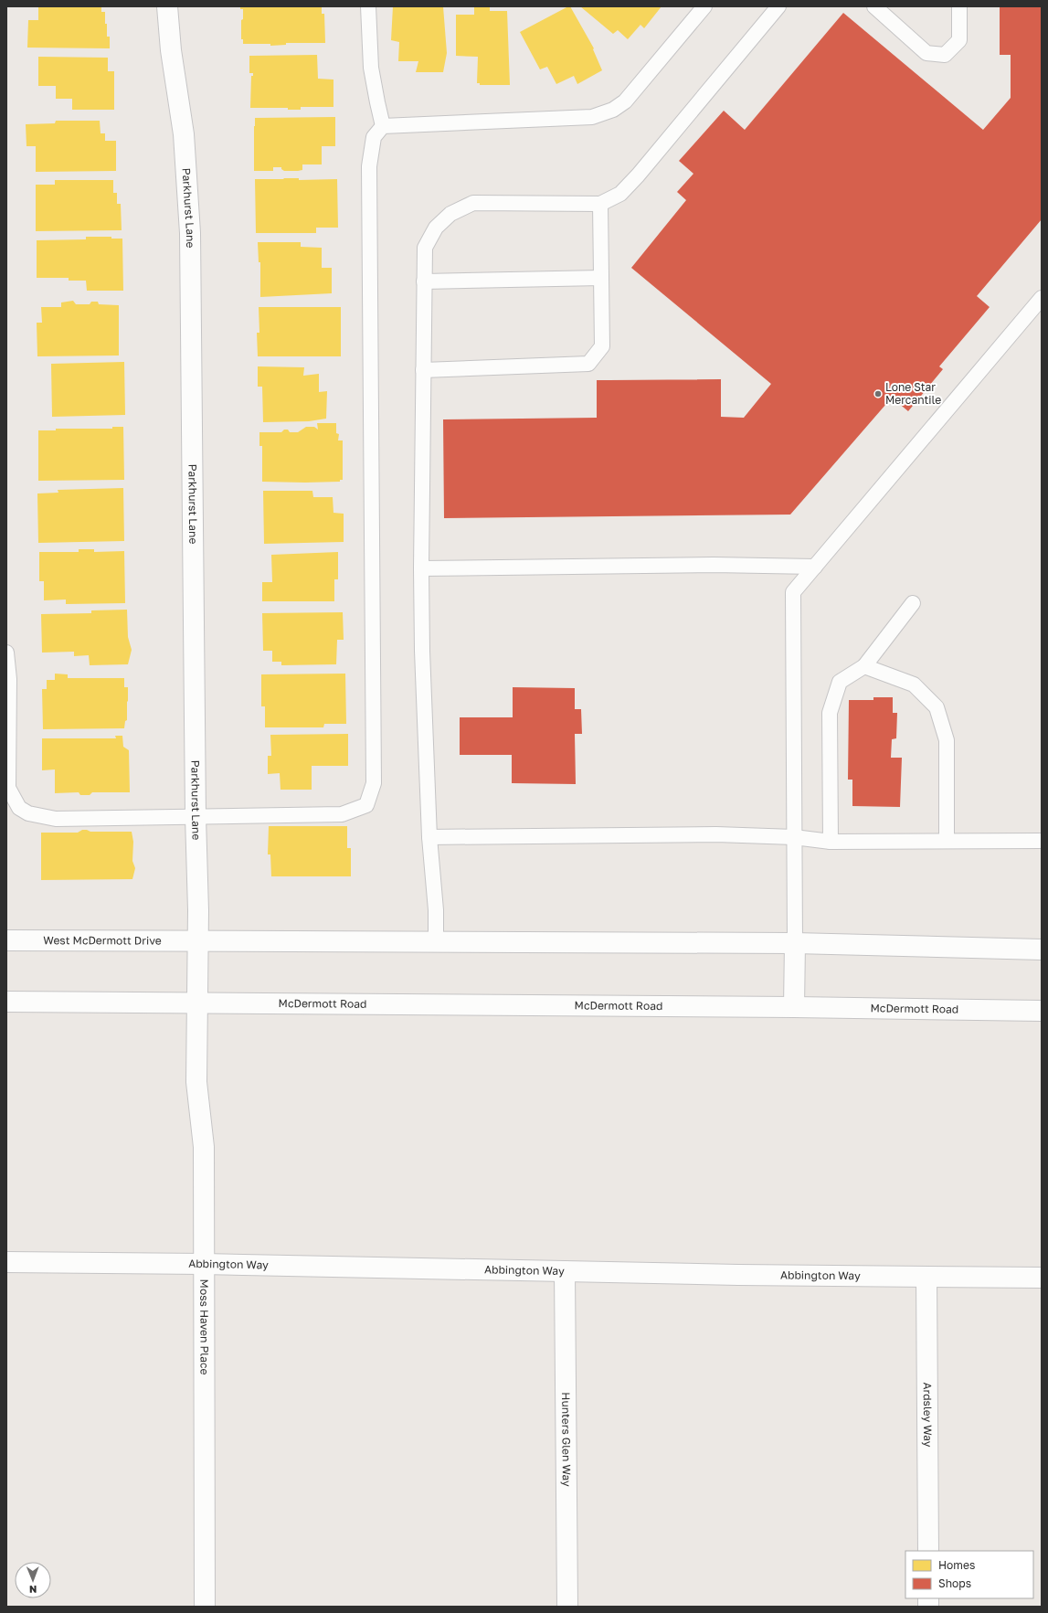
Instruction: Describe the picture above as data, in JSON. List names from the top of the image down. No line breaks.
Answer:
{"streets":{"street":["Parkhurst Lane","West McDermott Drive","McDermott Road","Abbington Way","Moss Haven Place","Ardsley Way","Hunters Glen Way"]},"crossings":[["Parkhurst Lane","West McDermott Drive"],["Parkhurst Lane","McDermott Road"],["Parkhurst Lane","Moss Haven Place"],["McDermott Road","Moss Haven Place"],["Abbington Way","Moss Haven Place"],["Abbington Way","Ardsley Way"],["Abbington Way","Hunters Glen Way"]],"places":["Lone Star Mercantile"],"legend":["Homes","Shops"],"north":"bottom"}
